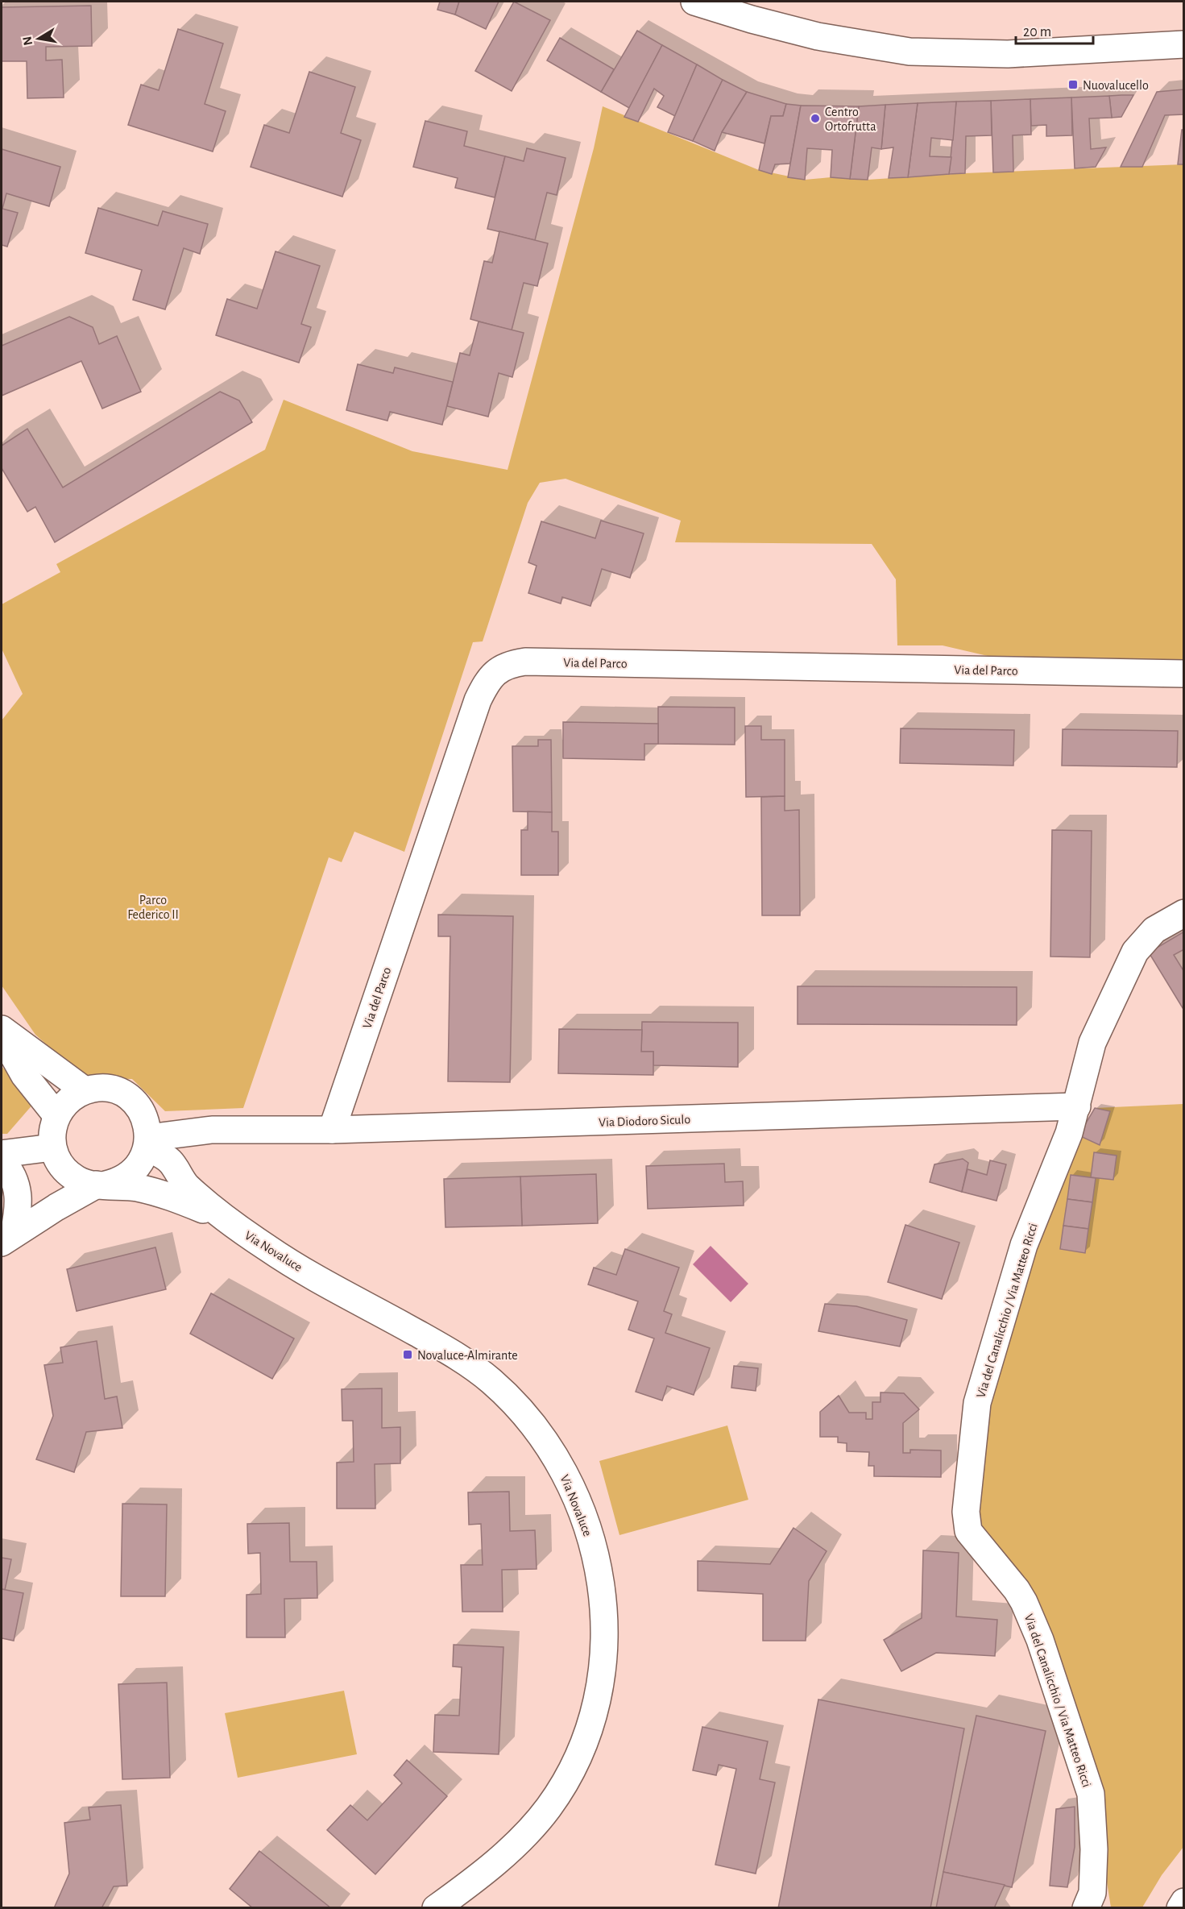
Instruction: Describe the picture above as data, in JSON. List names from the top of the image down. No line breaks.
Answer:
{"streets":{"main road":["Via del Parco","Via Diodoro Siculo","Via Novaluce","Via del Canalicchio / Via Matteo Ricci"]},"crossings":[["Via del Parco","Via Diodoro Siculo"],["Via Diodoro Siculo","Via del Canalicchio / Via Matteo Ricci"]],"parks":["Parco Federico II"],"places":{"transit":["Nuovalucello","Novaluce-Almirante"],"other":["Centro Ortofrutta"]},"scale_bar":"20 m","north":"left"}
